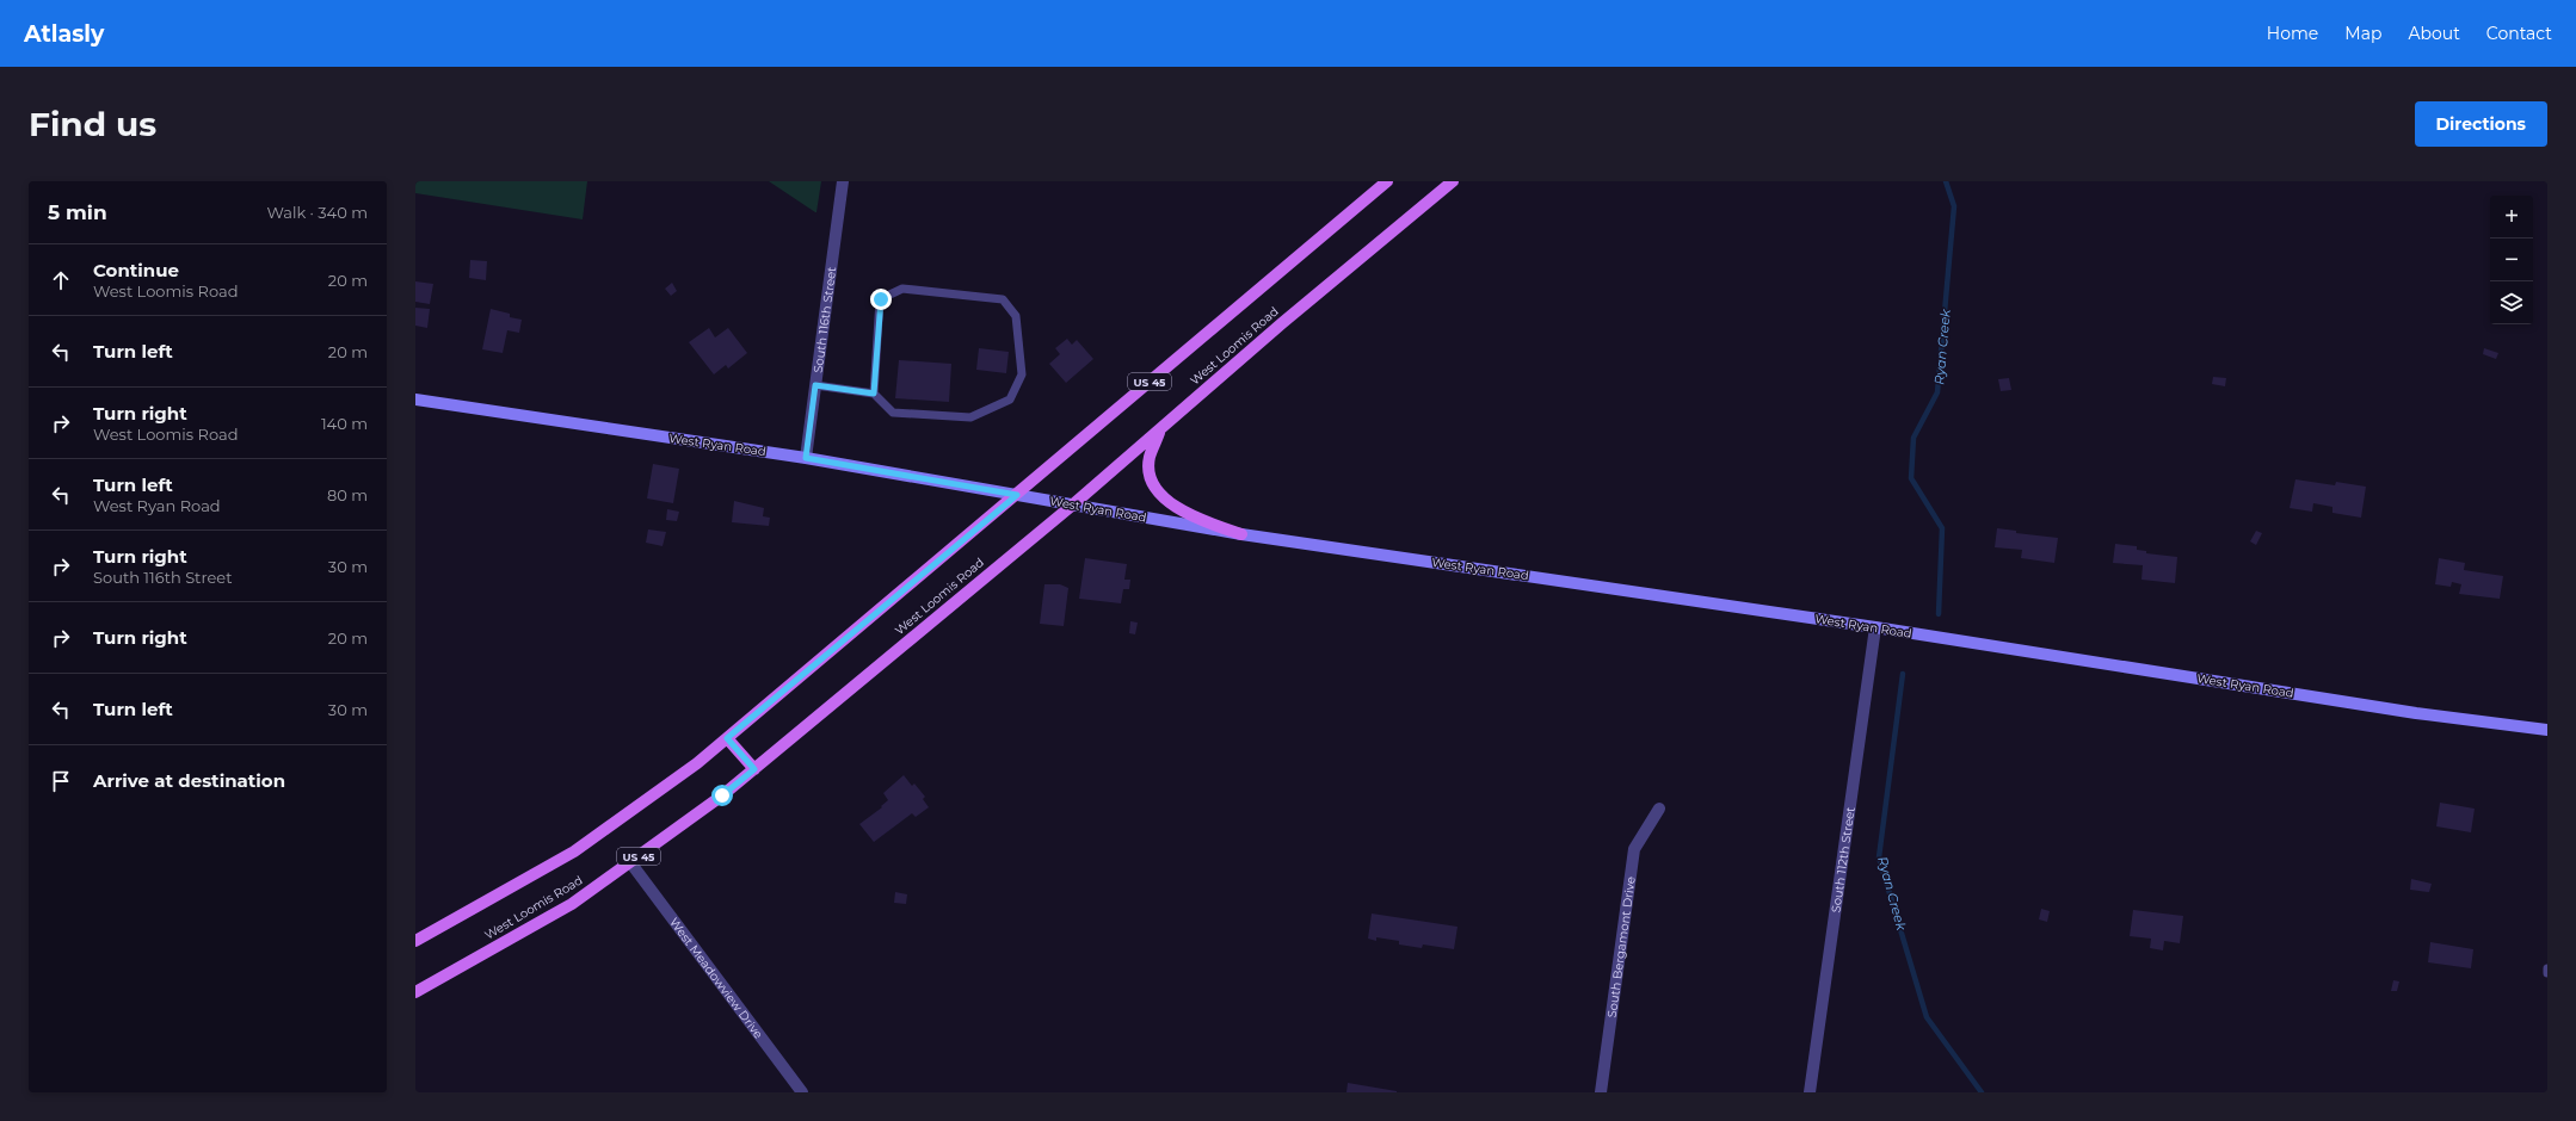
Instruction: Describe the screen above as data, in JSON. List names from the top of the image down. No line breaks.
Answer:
{"streets":{"main road":["West Loomis Road","US 45"],"street":["South 116th Street","West Ryan Road","South 112th Street","South Bergamont Drive","West Meadowview Drive"]},"crossings":[["South 116th Street","West Ryan Road"],["West Loomis Road","West Ryan Road"],["West Loomis Road","West Meadowview Drive"],["US 45","West Ryan Road"],["West Ryan Road","South 112th Street"]],"water":["Ryan Creek"],"page":{"header":"Atlasly","nav":["Home","Map","About","Contact"],"buttons":"Directions","title":"Find us","heading":["5 min","Walk · 340 m"],"map_buttons":["+","−"],"list":[["Continue","West Loomis Road","20 m"],["Turn left","20 m"],["Turn right","West Loomis Road","140 m"],["Turn left","West Ryan Road","80 m"],["Turn right","South 116th Street","30 m"],["Turn right","20 m"],["Turn left","30 m"],"Arrive at destination"]}}
